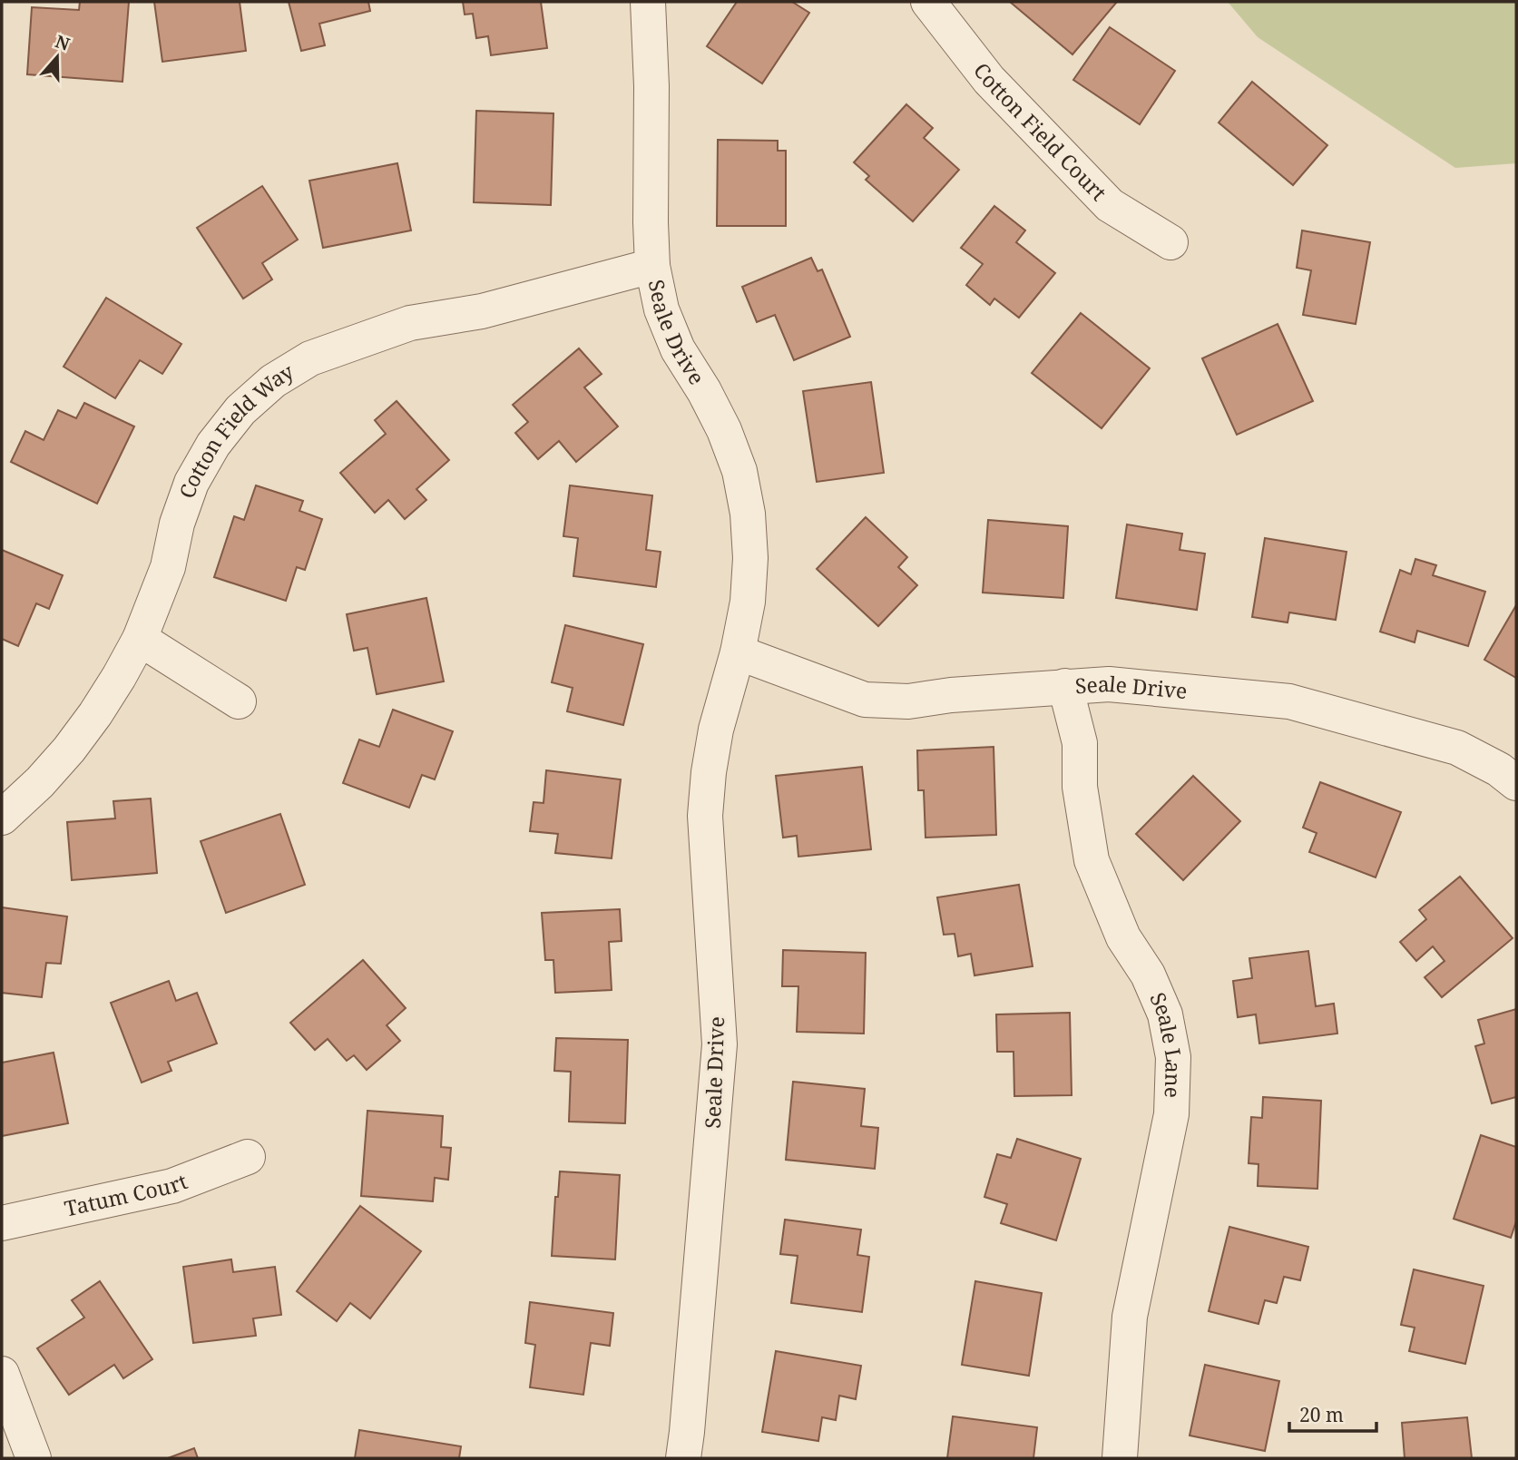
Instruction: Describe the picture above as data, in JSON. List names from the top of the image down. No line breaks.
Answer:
{"streets":{"street":["Cotton Field Court","Seale Drive","Cotton Field Way","Seale Lane","Tatum Court"]},"crossings":[["Seale Drive","Cotton Field Way"],["Seale Drive","Seale Lane"]],"scale_bar":"20 m","north":"top"}
